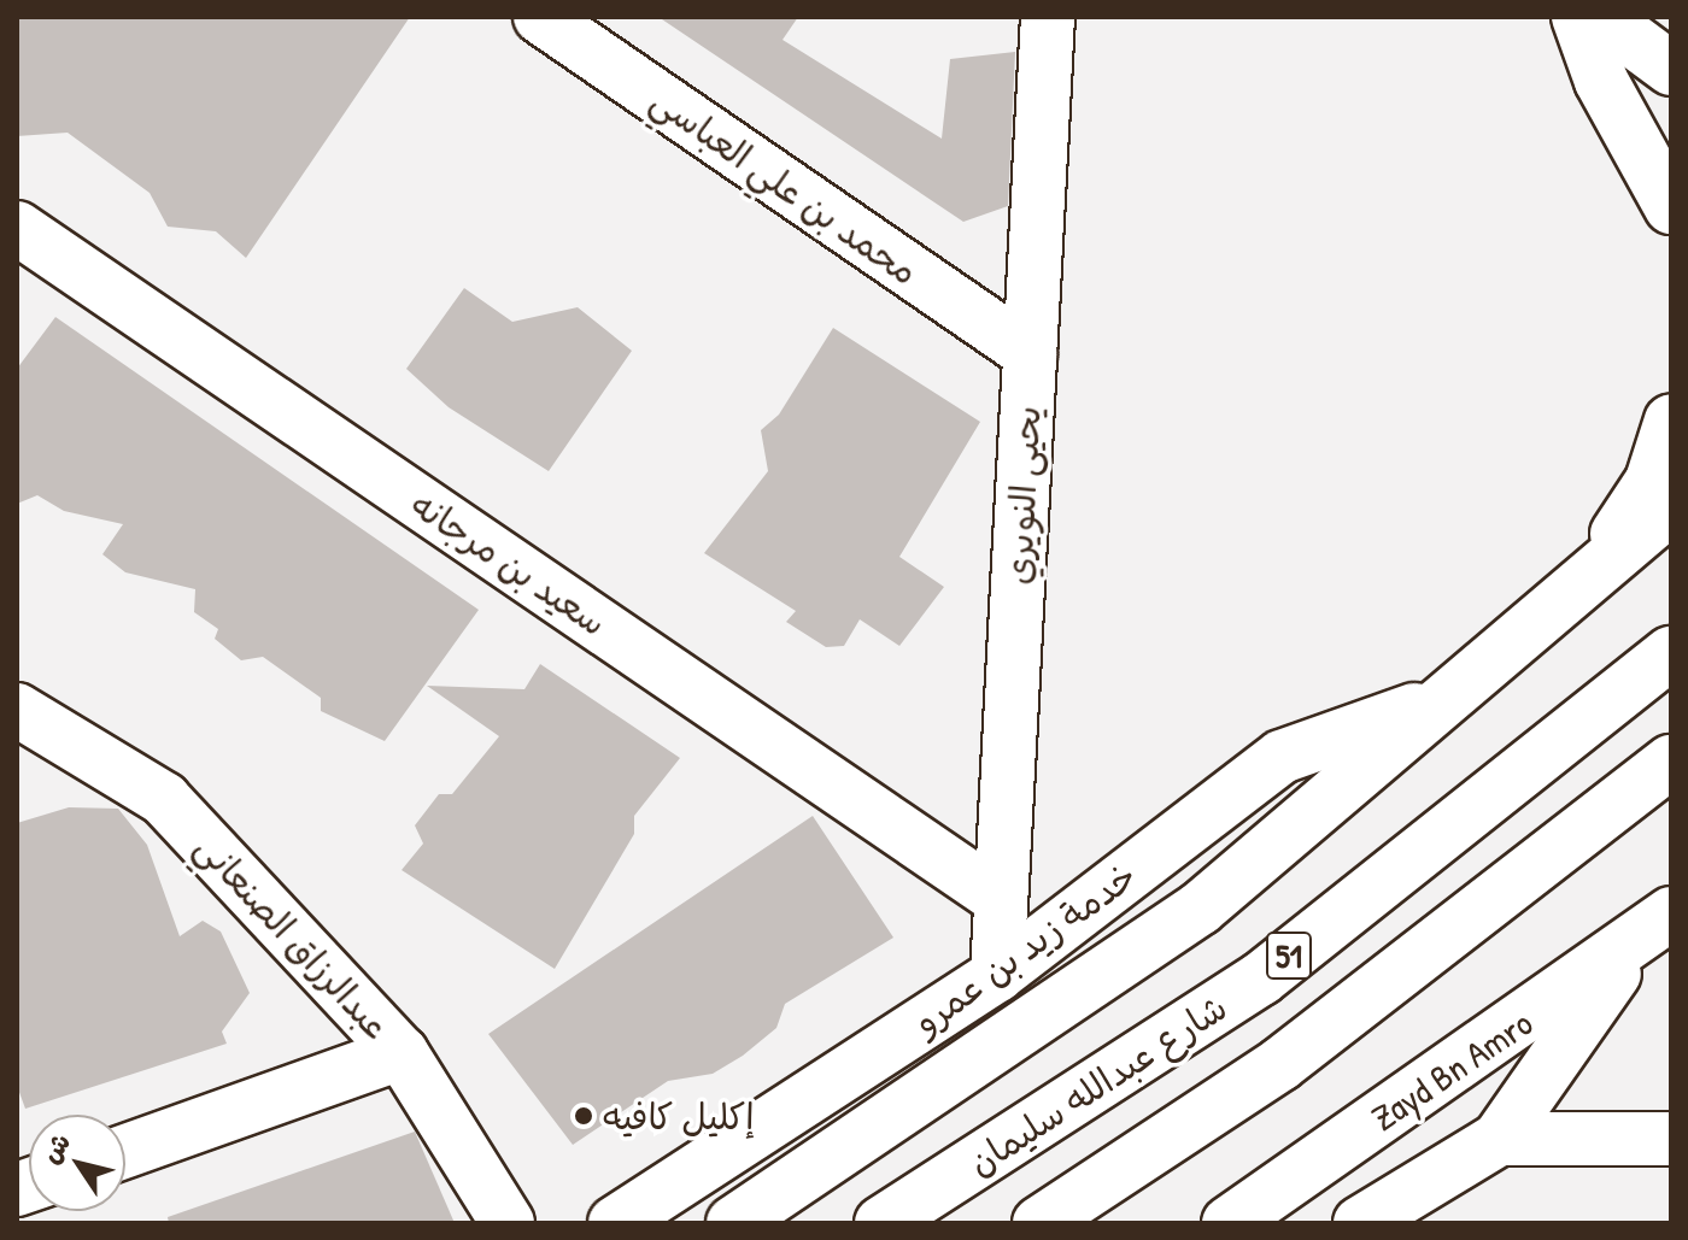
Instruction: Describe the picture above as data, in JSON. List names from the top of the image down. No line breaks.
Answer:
{"streets":{"main road":["محمد بن علي العباسي","يحيى النويري","سعيد بن مرجانه","عبدالرزاق الصنعاني","خدمة زيد بن عمرو","51","Zayd Bn Amro","شارع عبدالله سليمان"]},"crossings":[["محمد بن علي العباسي","يحيى النويري"],["يحيى النويري","سعيد بن مرجانه"],["يحيى النويري","خدمة زيد بن عمرو"]],"places":["إكليل كافيه"],"north":"top left"}
